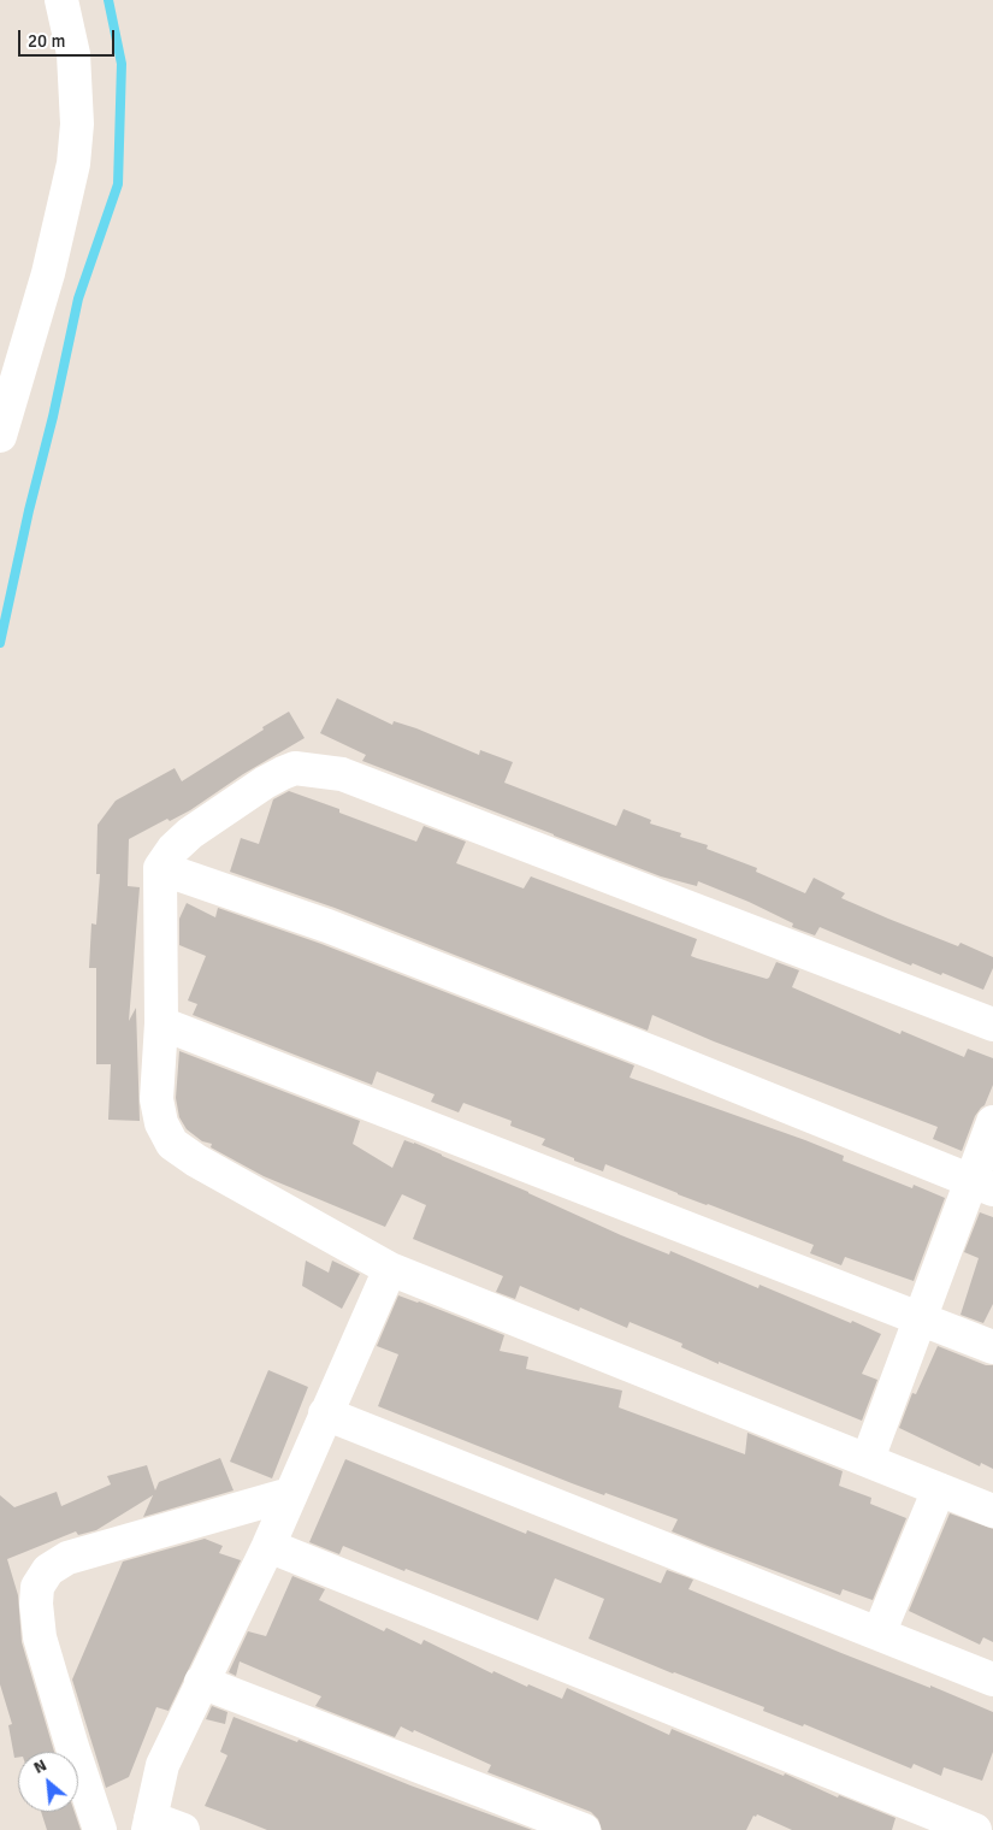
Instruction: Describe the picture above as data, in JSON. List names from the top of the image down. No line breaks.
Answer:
{"scale_bar":"20 m","north":"top left"}
